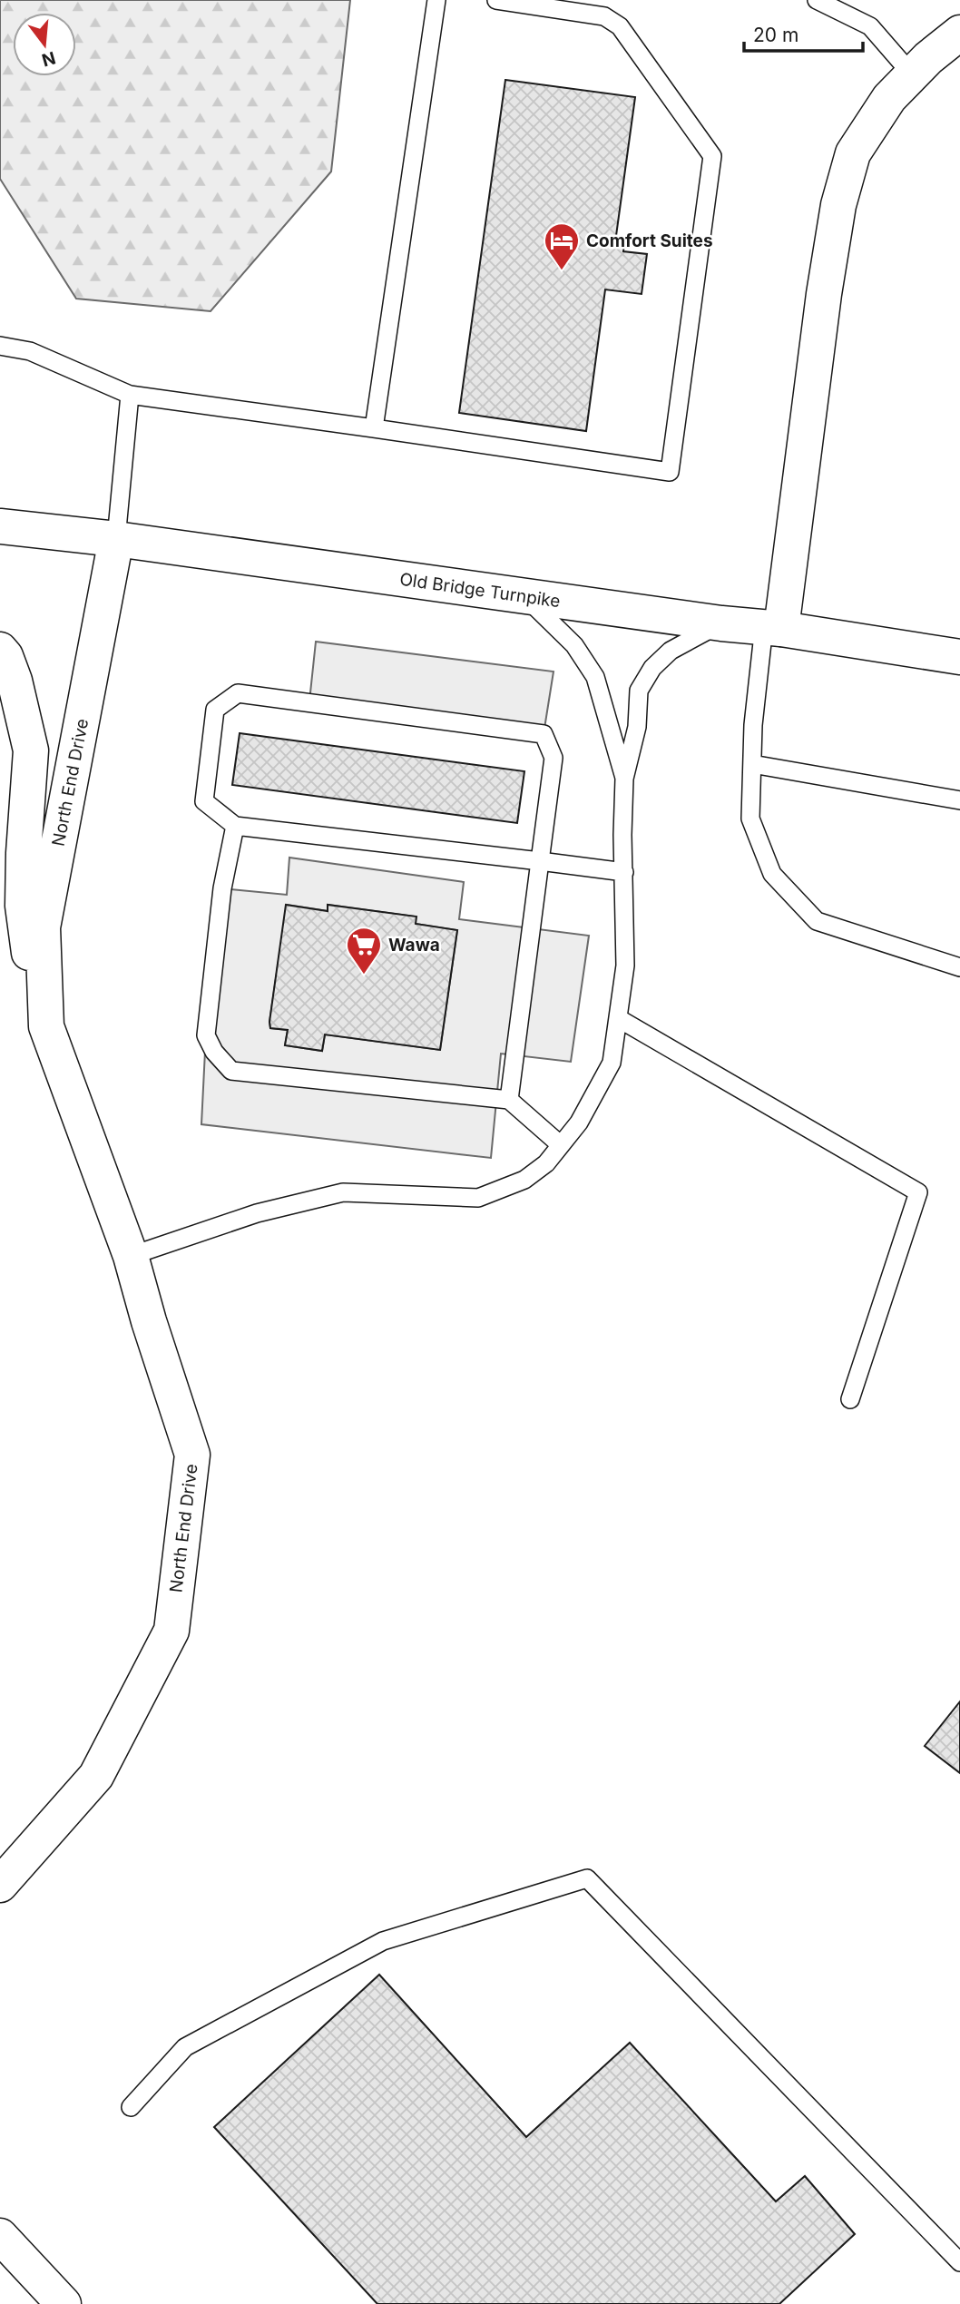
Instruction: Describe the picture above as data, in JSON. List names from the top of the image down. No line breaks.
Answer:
{"streets":{"main road":["Old Bridge Turnpike","North End Drive"]},"crossings":[["Old Bridge Turnpike","North End Drive"]],"places":{"hotel":["Comfort Suites"],"supermarket":["Wawa"]},"scale_bar":"20 m","north":"bottom"}
